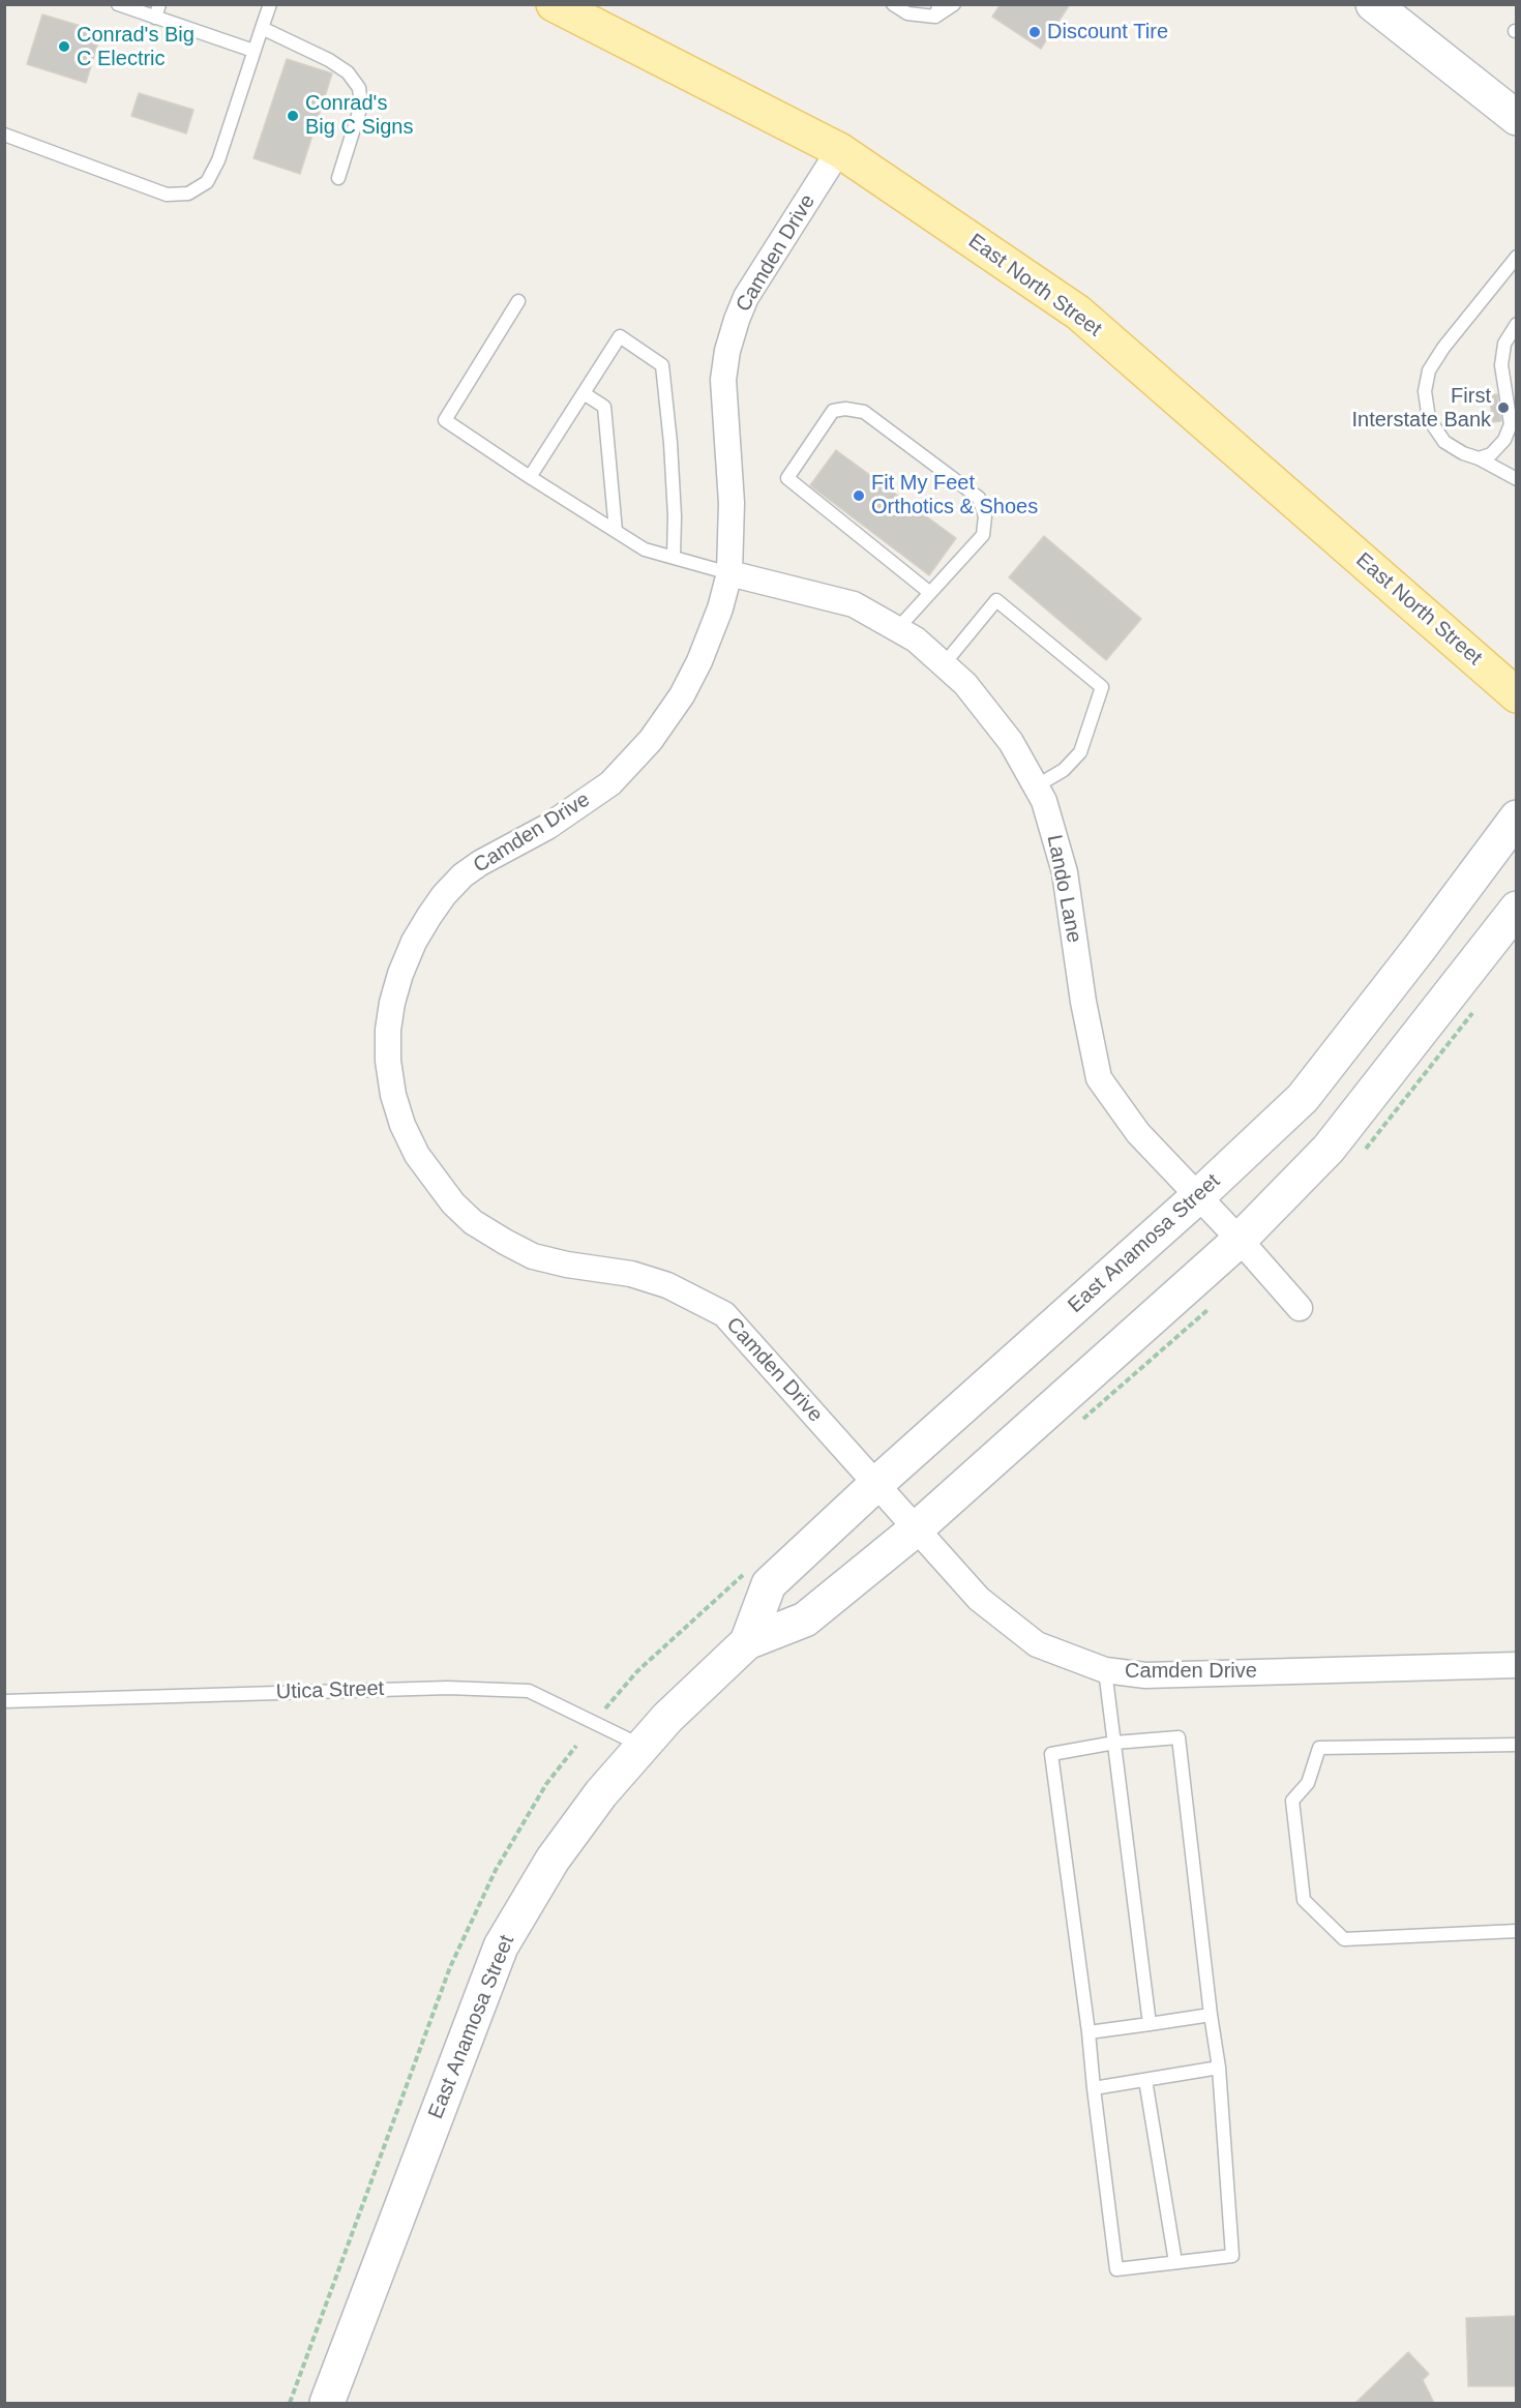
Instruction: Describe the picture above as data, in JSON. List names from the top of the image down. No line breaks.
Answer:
{"streets":{"main road":["East North Street","East Anamosa Street"],"street":["Camden Drive","Lando Lane"],"lane":["Utica Street"]},"crossings":[["Camden Drive","East North Street"],["Camden Drive","Lando Lane"],["Camden Drive","East Anamosa Street"],["Lando Lane","East Anamosa Street"],["East Anamosa Street","Utica Street"]],"places":["Discount Tire","Conrad's Big C Electric","Conrad's Big C Signs","First Interstate Bank","Fit My Feet Orthotics & Shoes"]}
